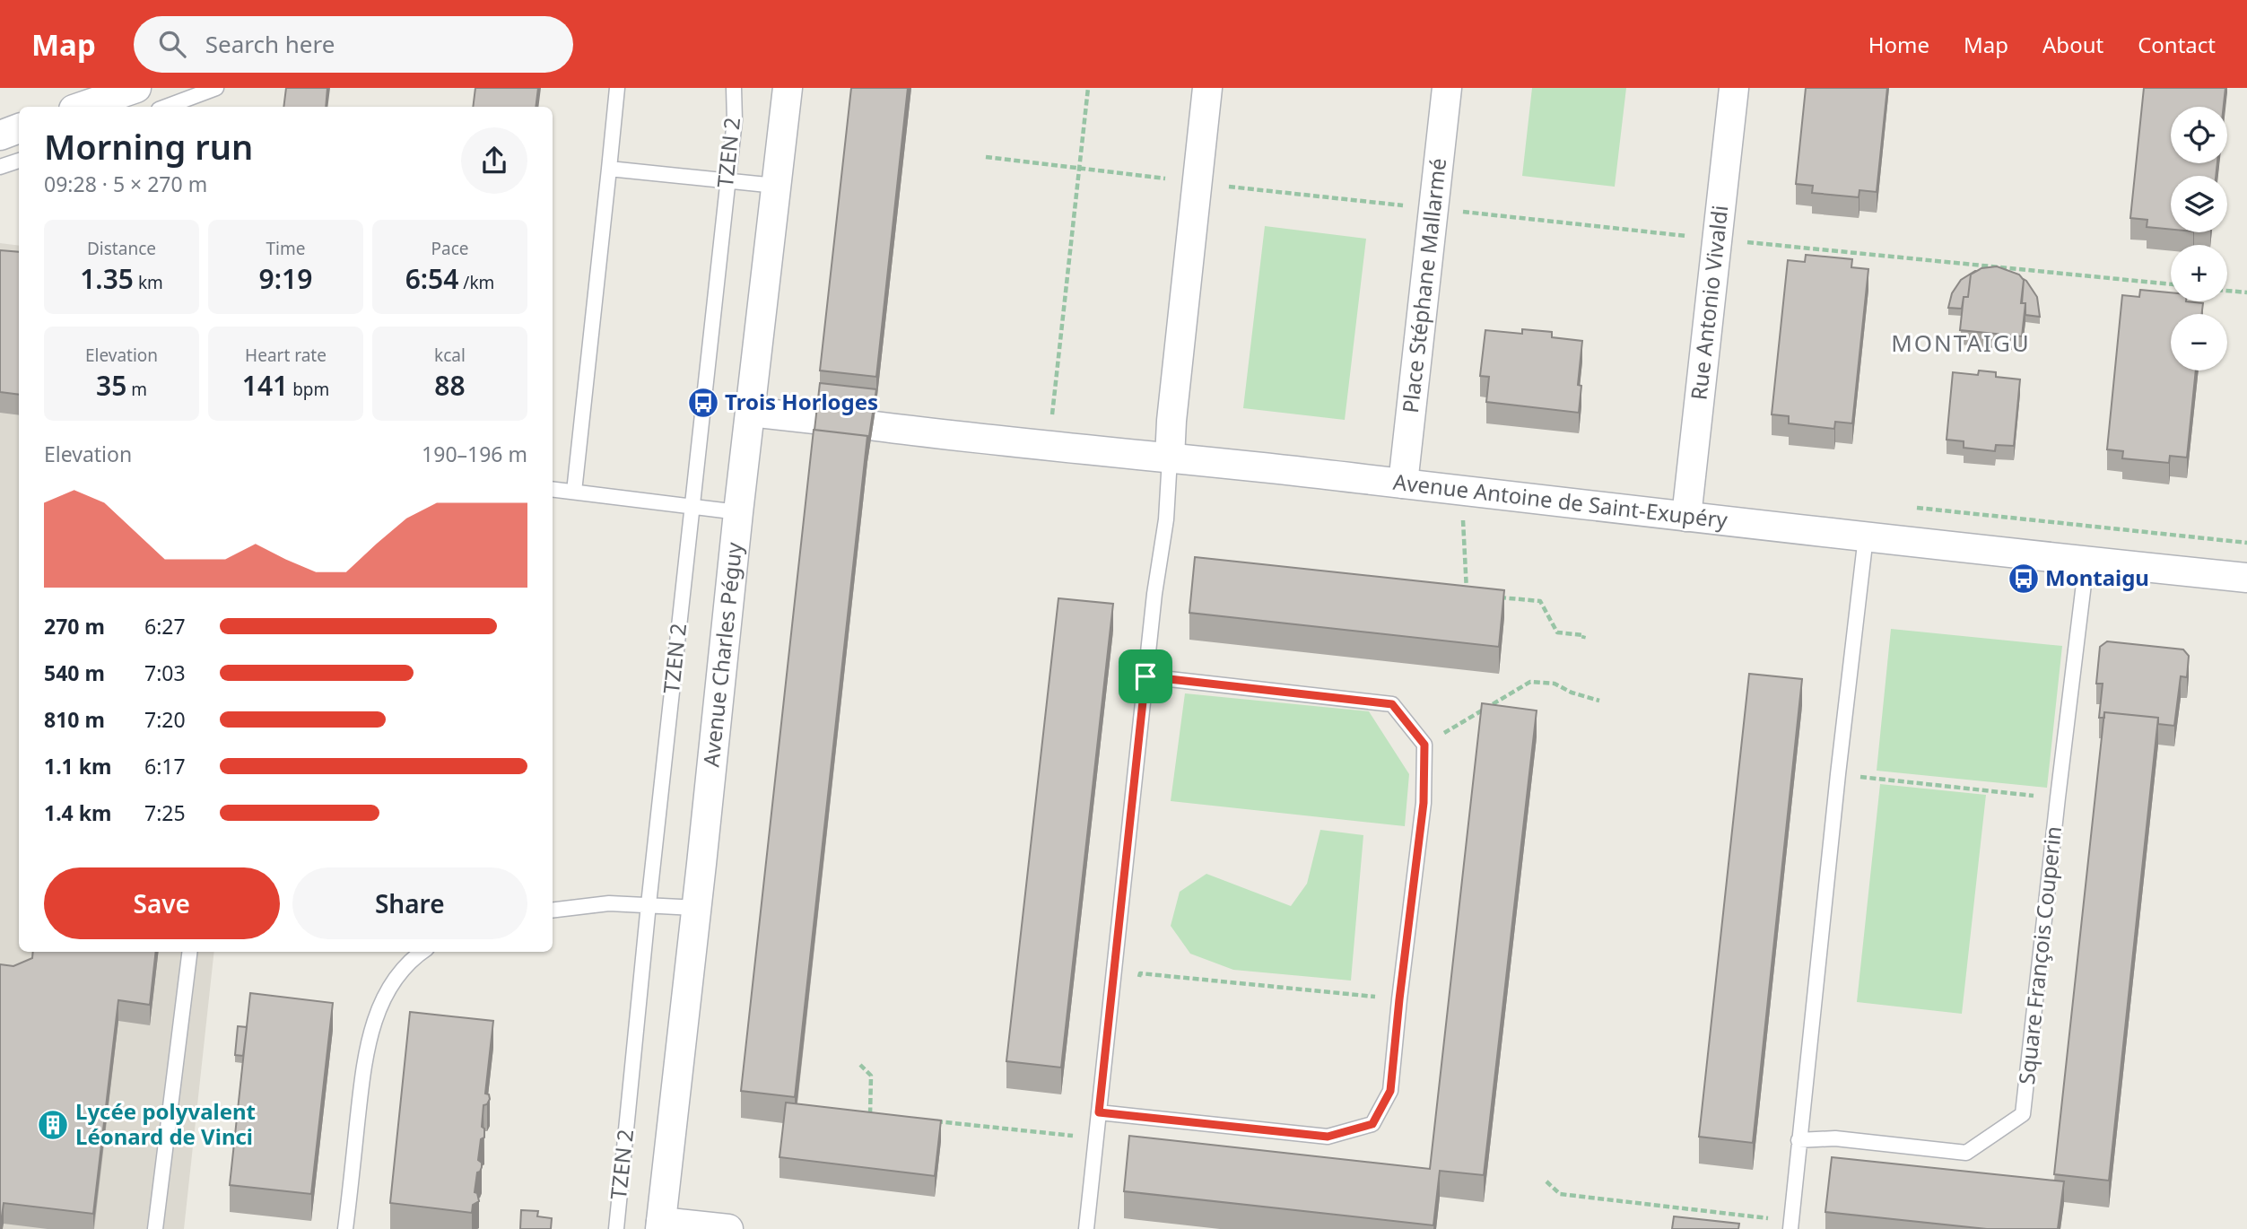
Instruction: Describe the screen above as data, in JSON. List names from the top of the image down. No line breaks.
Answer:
{"streets":{"street":["Place Stéphane Mallarmé","Rue Antonio Vivaldi","Avenue Antoine de Saint-Exupéry","Avenue Charles Péguy"],"lane":["TZEN 2","Square François Couperin"]},"crossings":[["Place Stéphane Mallarmé","Avenue Antoine de Saint-Exupéry"],["Rue Antonio Vivaldi","Avenue Antoine de Saint-Exupéry"],["Avenue Antoine de Saint-Exupéry","Square François Couperin"]],"districts":["MONTAIGU"],"places":{"bus stop":["Trois Horloges","Montaigu"],"building":["Lycée polyvalent Léonard de Vinci"]},"page":{"header":"Map","search":"Search here","nav":["Home","Map","About","Contact"],"map_buttons":["+","−"],"heading":["Morning run","09:28 · 5 × 270 m"],"stats":[["Distance","1.35 km"],["Time","9:19"],["Pace","6:54 /km"],["Elevation","35 m"],["Heart rate","141 bpm"],["kcal","88"]],"chart":["Elevation","190–196 m"],"list":[{"name":"270 m","note":"6:27"},{"name":"540 m","note":"7:03"},{"name":"810 m","note":"7:20"},{"name":"1.1 km","note":"6:17"},{"name":"1.4 km","note":"7:25"}],"buttons":["Save","Share"]}}
